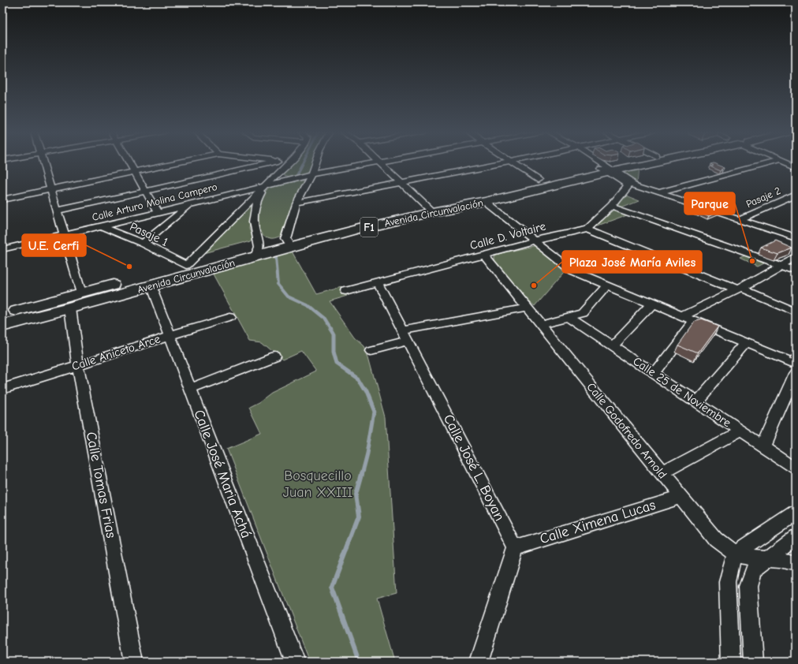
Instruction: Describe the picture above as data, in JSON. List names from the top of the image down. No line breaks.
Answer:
{"streets":{"highway":["Avenida Circunvalación","F1"],"street":["Pasaje 2","Calle Arturo Molina Campero","Pasaje 1","Calle D. Voltaire","Calle Aniceto Arce","Calle 25 de Noviembre","Calle Godofredo Arnold","Calle José L. Boyan","Calle José Maria Achá","Calle Tomas Frias","Calle Ximena Lucas"]},"crossings":[["Calle Arturo Molina Campero","Pasaje 1"],["Avenida Circunvalación","Pasaje 1"],["Avenida Circunvalación","Calle José Maria Achá"],["Avenida Circunvalación","Calle Tomas Frias"],["Calle D. Voltaire","Calle Godofredo Arnold"],["Calle D. Voltaire","Calle José L. Boyan"],["Calle Aniceto Arce","Calle José Maria Achá"],["Calle Aniceto Arce","Calle Tomas Frias"],["Calle Godofredo Arnold","Calle Ximena Lucas"],["Calle José L. Boyan","Calle Ximena Lucas"]],"parks":["Bosquecillo Juan XXIII"],"places":["Parque","U.E. Cerfi","Plaza José María Aviles"]}
